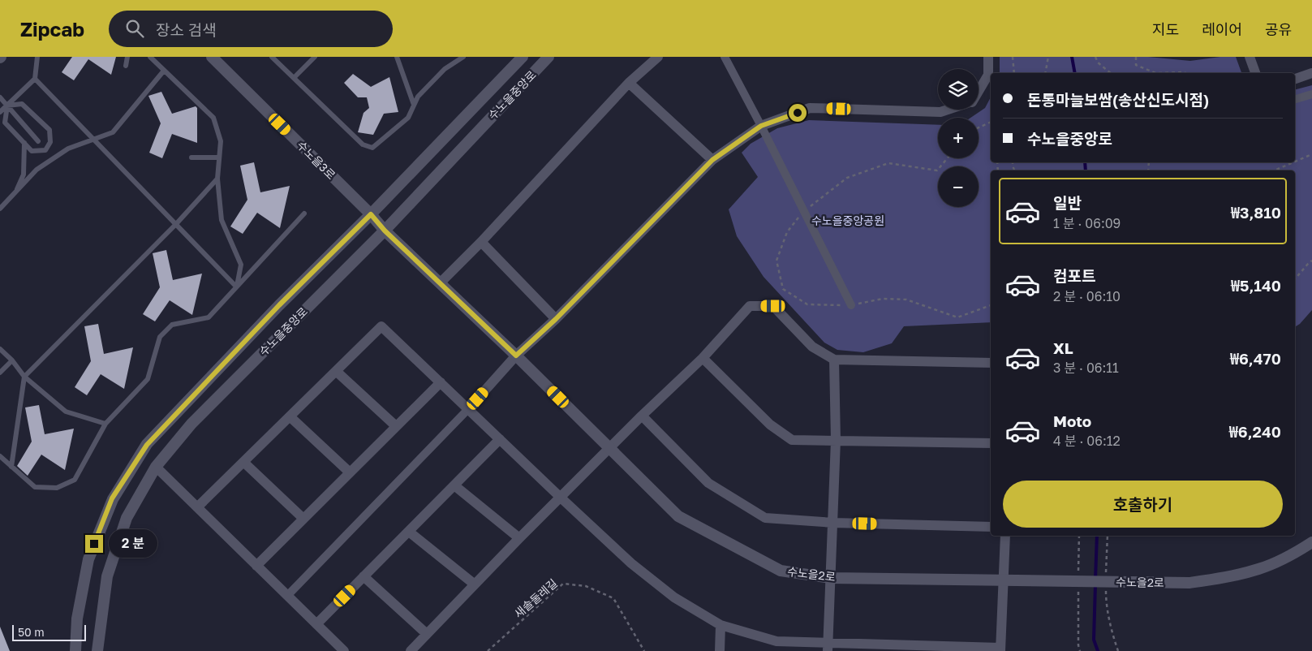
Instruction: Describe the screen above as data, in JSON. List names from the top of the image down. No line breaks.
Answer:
{"streets":{"main road":["수노을중앙로","수노을3로","수노을2로"],"path":["새솔둘레길"]},"crossings":[["수노을중앙로","수노을3로"],["수노을중앙로","수노을2로"],["수노을3로","수노을2로"]],"parks":["수노을중앙공원"],"scale_bar":"50 m","page":{"header":"Zipcab","search":"장소 검색","nav":["지도","레이어","공유"],"map_buttons":["+","−"],"banner":["돈통마늘보쌈(송산신도시점)","수노을중앙로"],"list":[{"name":"일반","note":"1 분 · 06:09","value":"₩3,810"},{"name":"컴포트","note":"2 분 · 06:10","value":"₩5,140"},{"name":"XL","note":"3 분 · 06:11","value":"₩6,470"},{"name":"Moto","note":"4 분 · 06:12","value":"₩6,240"}],"buttons":"호출하기","bubble":"2 분","scale":"50 m"}}
